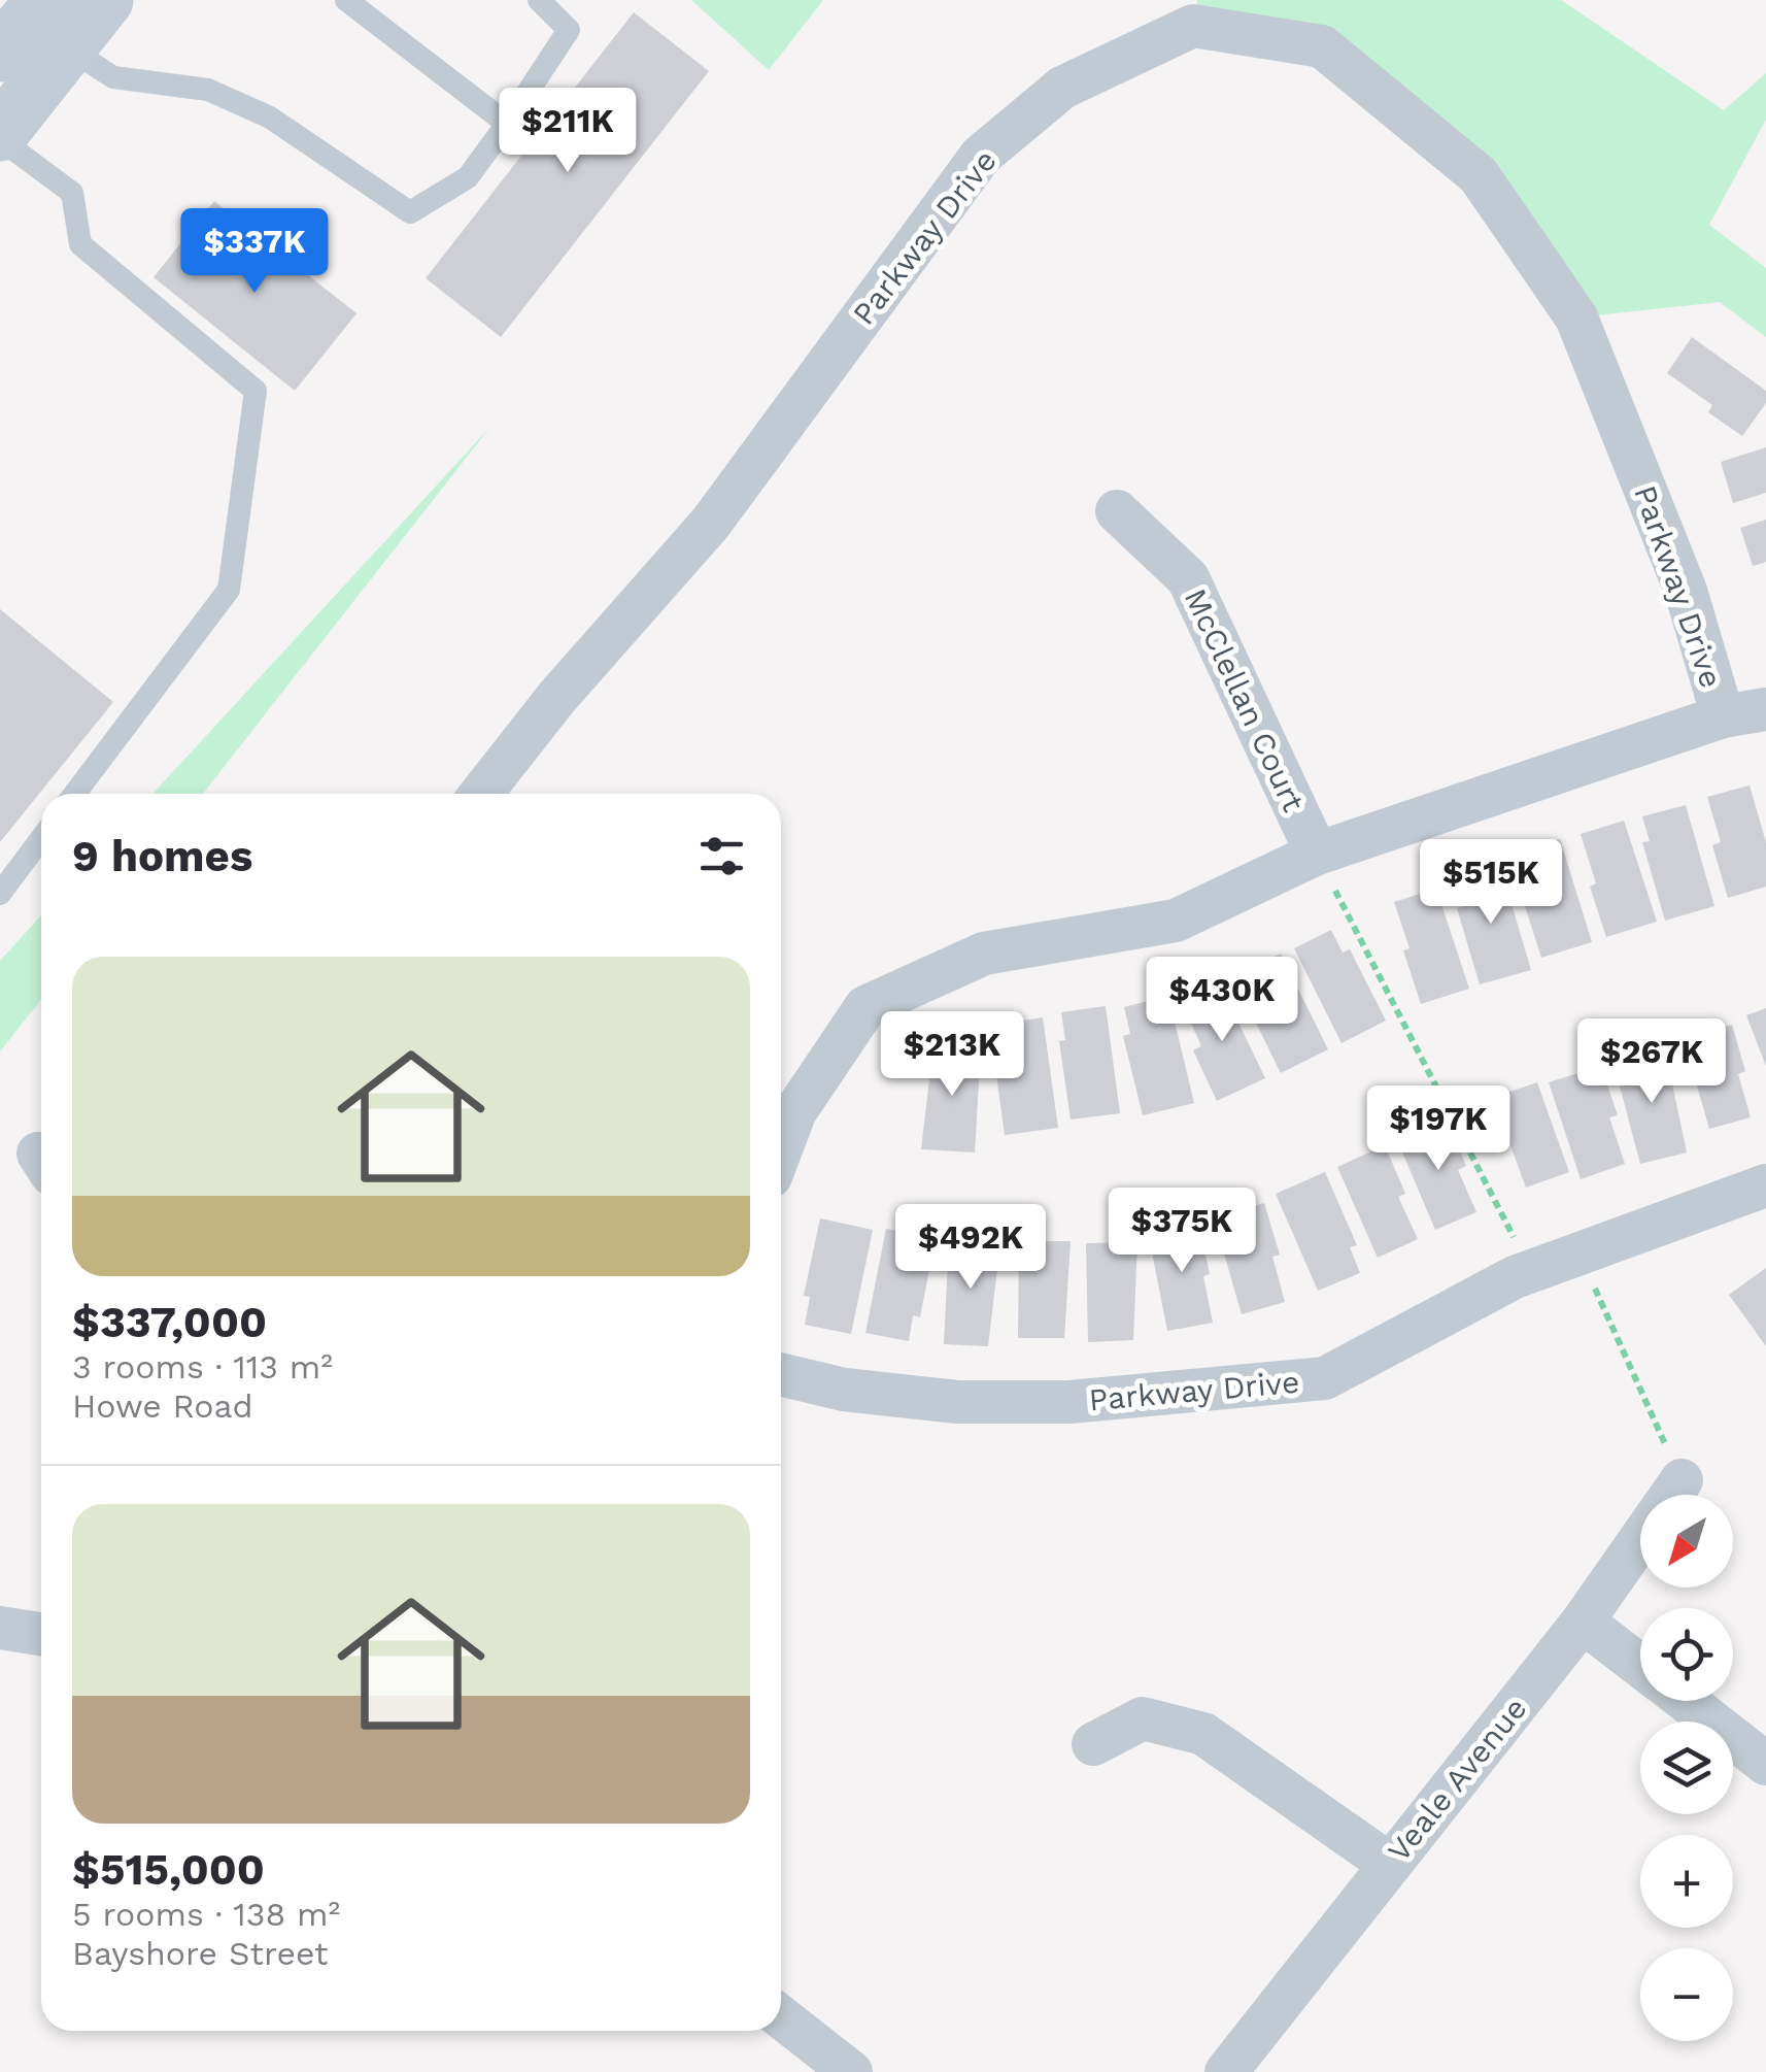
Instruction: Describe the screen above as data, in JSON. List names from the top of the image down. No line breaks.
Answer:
{"streets":{"street":["Parkway Drive","McClellan Court","Veale Avenue"]},"north":"bottom left","page":{"price":["$211K","$337K","$515K","$430K","$213K","$267K","$197K","$375K","$492K"],"heading":"9 homes","list":[{"name":"$337,000","note":"3 rooms · 113 m² · Howe Road"},{"name":"$515,000","note":"5 rooms · 138 m² · Bayshore Street"}],"map_buttons":["+","−"]}}
